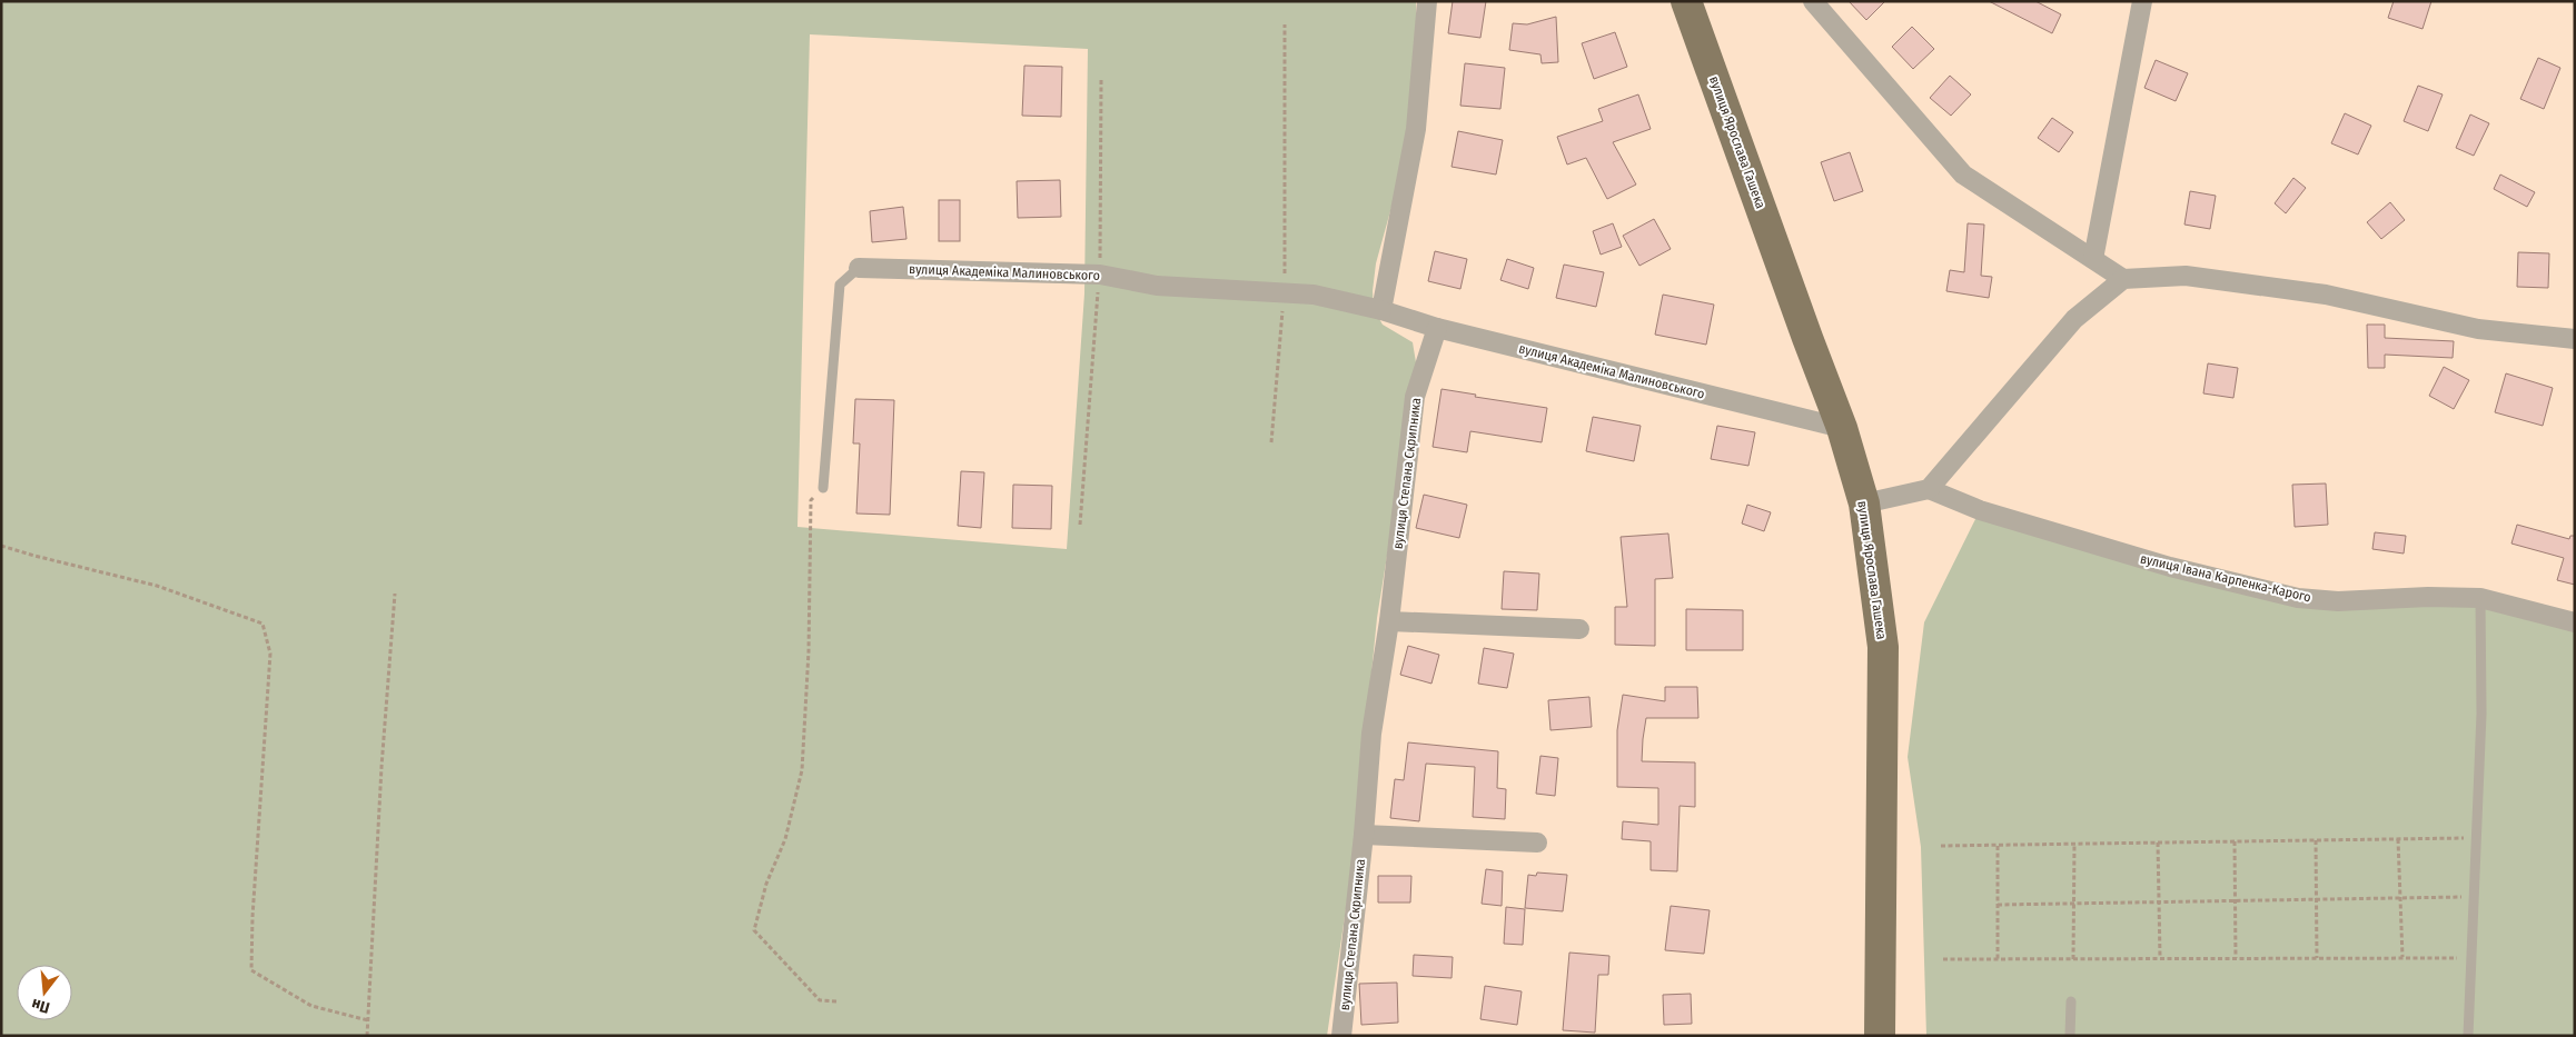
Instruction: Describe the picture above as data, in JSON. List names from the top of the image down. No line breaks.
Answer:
{"streets":{"main road":["вулиця Ярослава Гашека"],"street":["вулиця Академіка Малиновського","вулиця Степана Скрипника","вулиця Івана Карпенка-Карого"]},"crossings":[["вулиця Ярослава Гашека","вулиця Академіка Малиновського"],["вулиця Академіка Малиновського","вулиця Степана Скрипника"]],"north":"bottom"}
